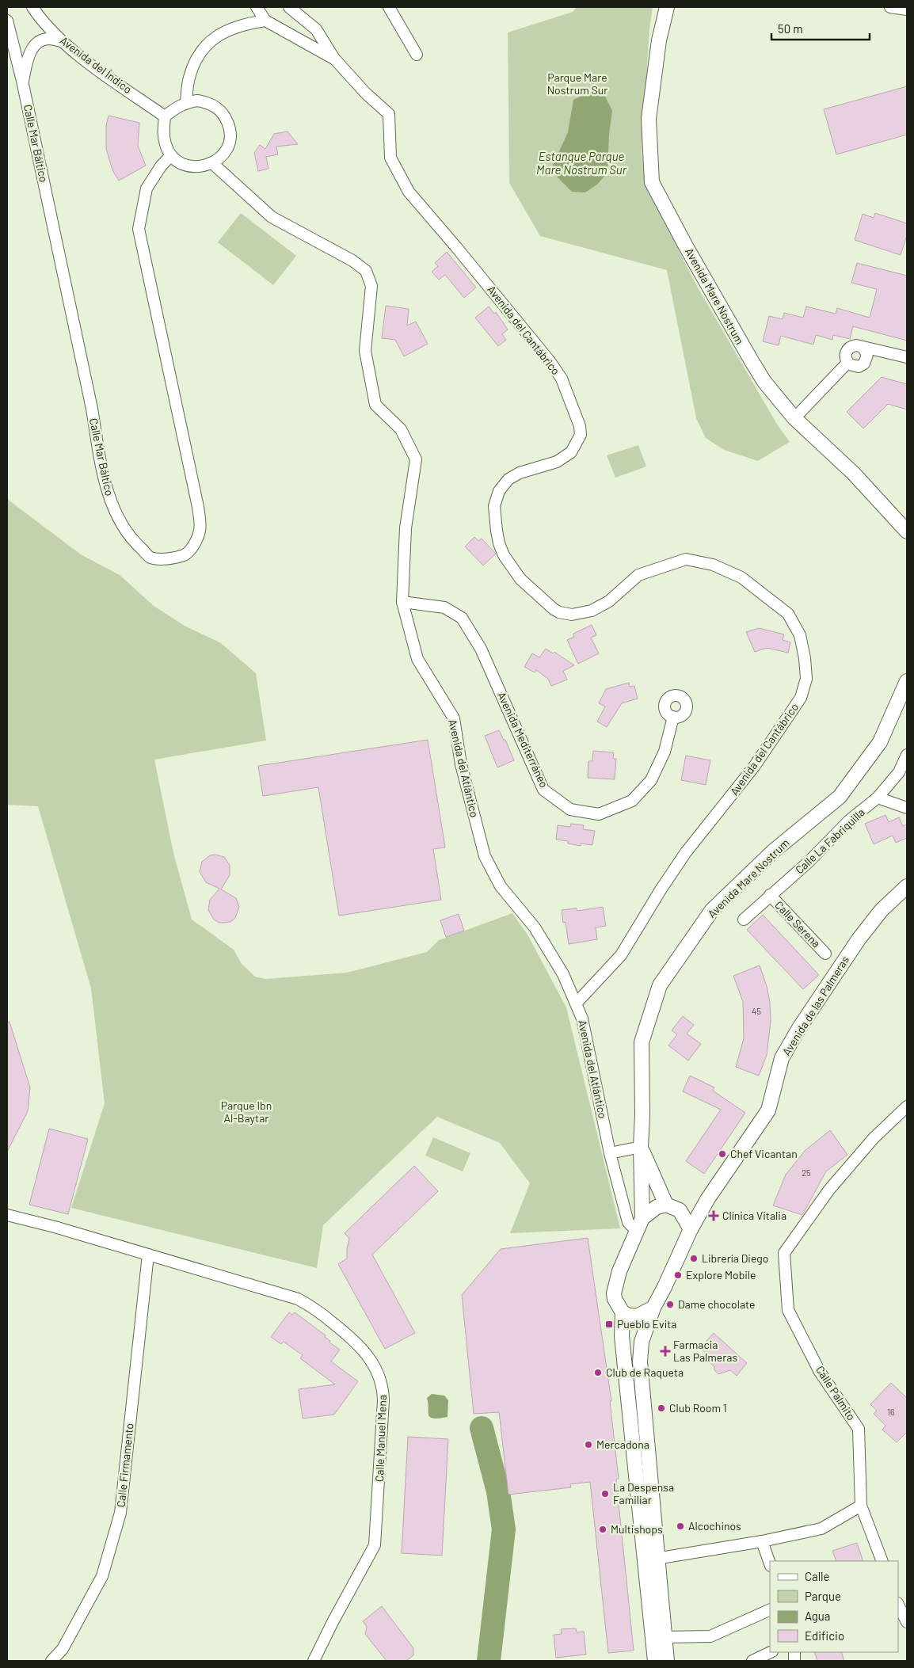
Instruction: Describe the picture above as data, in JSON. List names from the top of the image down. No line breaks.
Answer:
{"streets":{"street":["Avenida del Índico","Calle Mar Báltico","Avenida Mare Nostrum","Avenida del Cantábrico","Avenida Mediterráneo","Avenida del Atlántico","Calle La Fabriquilla","Calle Serena","Avenida de las Palmeras","Calle Palmito","Calle Manuel Mena","Calle Firmamento"]},"crossings":[["Avenida del Índico","Calle Mar Báltico"],["Avenida del Índico","Avenida del Atlántico"],["Calle Mar Báltico","Avenida del Atlántico"],["Avenida del Cantábrico","Avenida del Atlántico"],["Avenida Mediterráneo","Avenida del Atlántico"],["Calle La Fabriquilla","Calle Serena"],["Calle Manuel Mena","Calle Firmamento"]],"water":["Estanque Parque Mare Nostrum Sur"],"parks":["Parque Mare Nostrum Sur","Parque Ibn Al-Baytar"],"places":{"other":["Chef Vicantan","Librería Diego","Explore Mobile","Dame chocolate","Club de Raqueta","Club Room 1","Mercadona","La Despensa Familiar","Alcochinos","Multishops"],"health":["Clínica Vitalia","Farmacia Las Palmeras"],"transit":["Pueblo Evita"]},"house_numbers":["45","25","16"],"legend":["Calle","Parque","Agua","Edificio"],"scale_bar":"50 m"}
